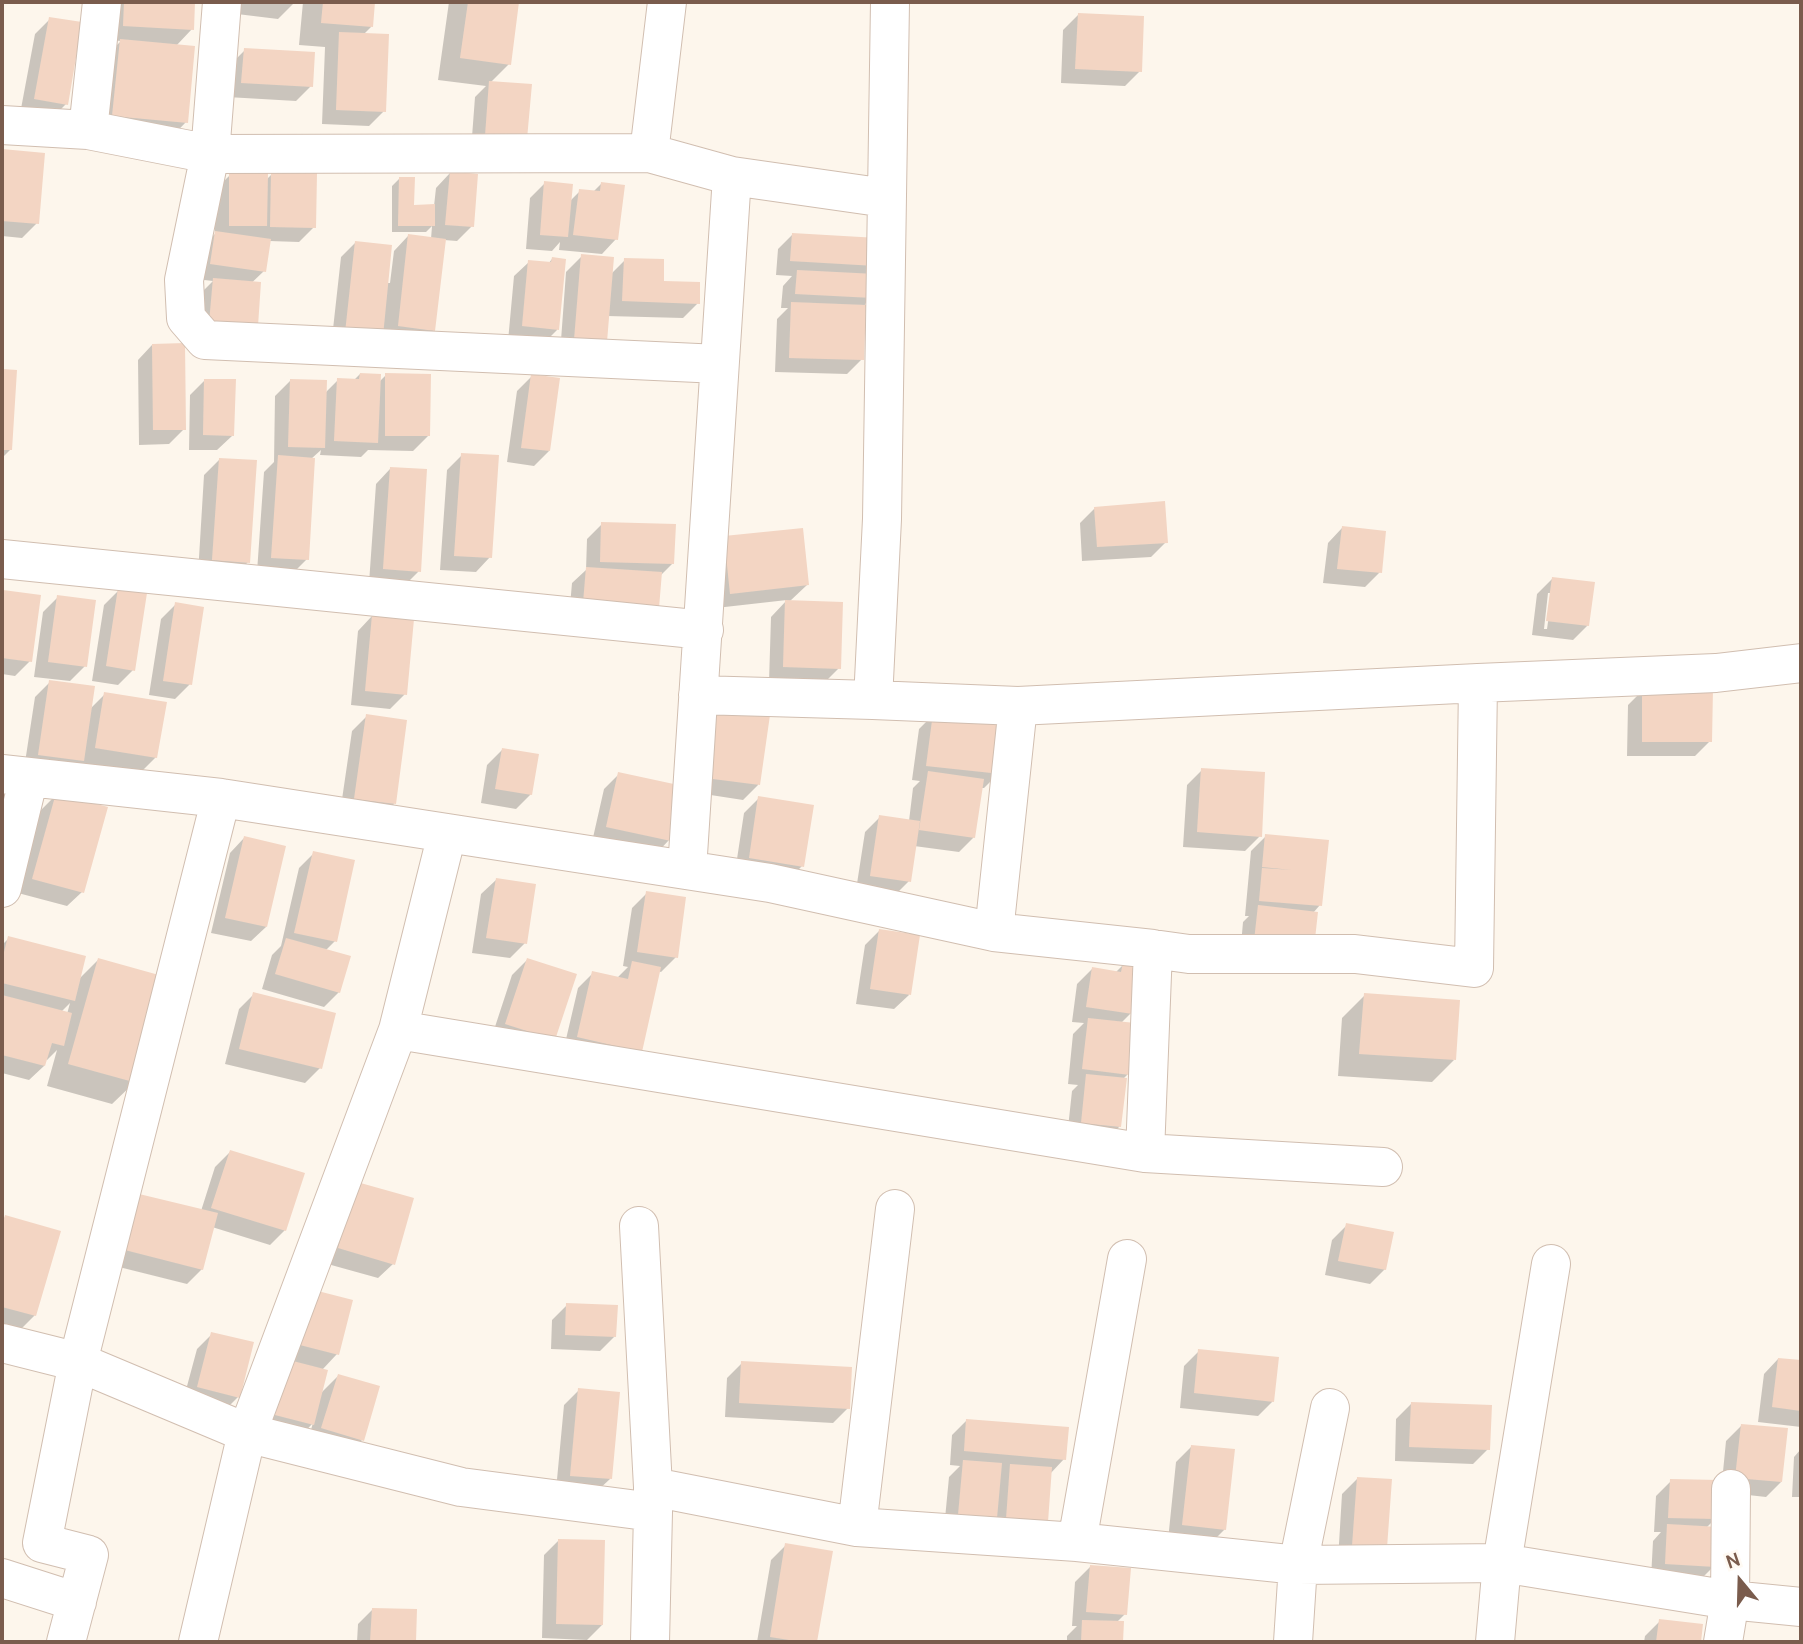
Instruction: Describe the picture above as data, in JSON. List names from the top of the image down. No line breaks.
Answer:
{"north":"top"}
